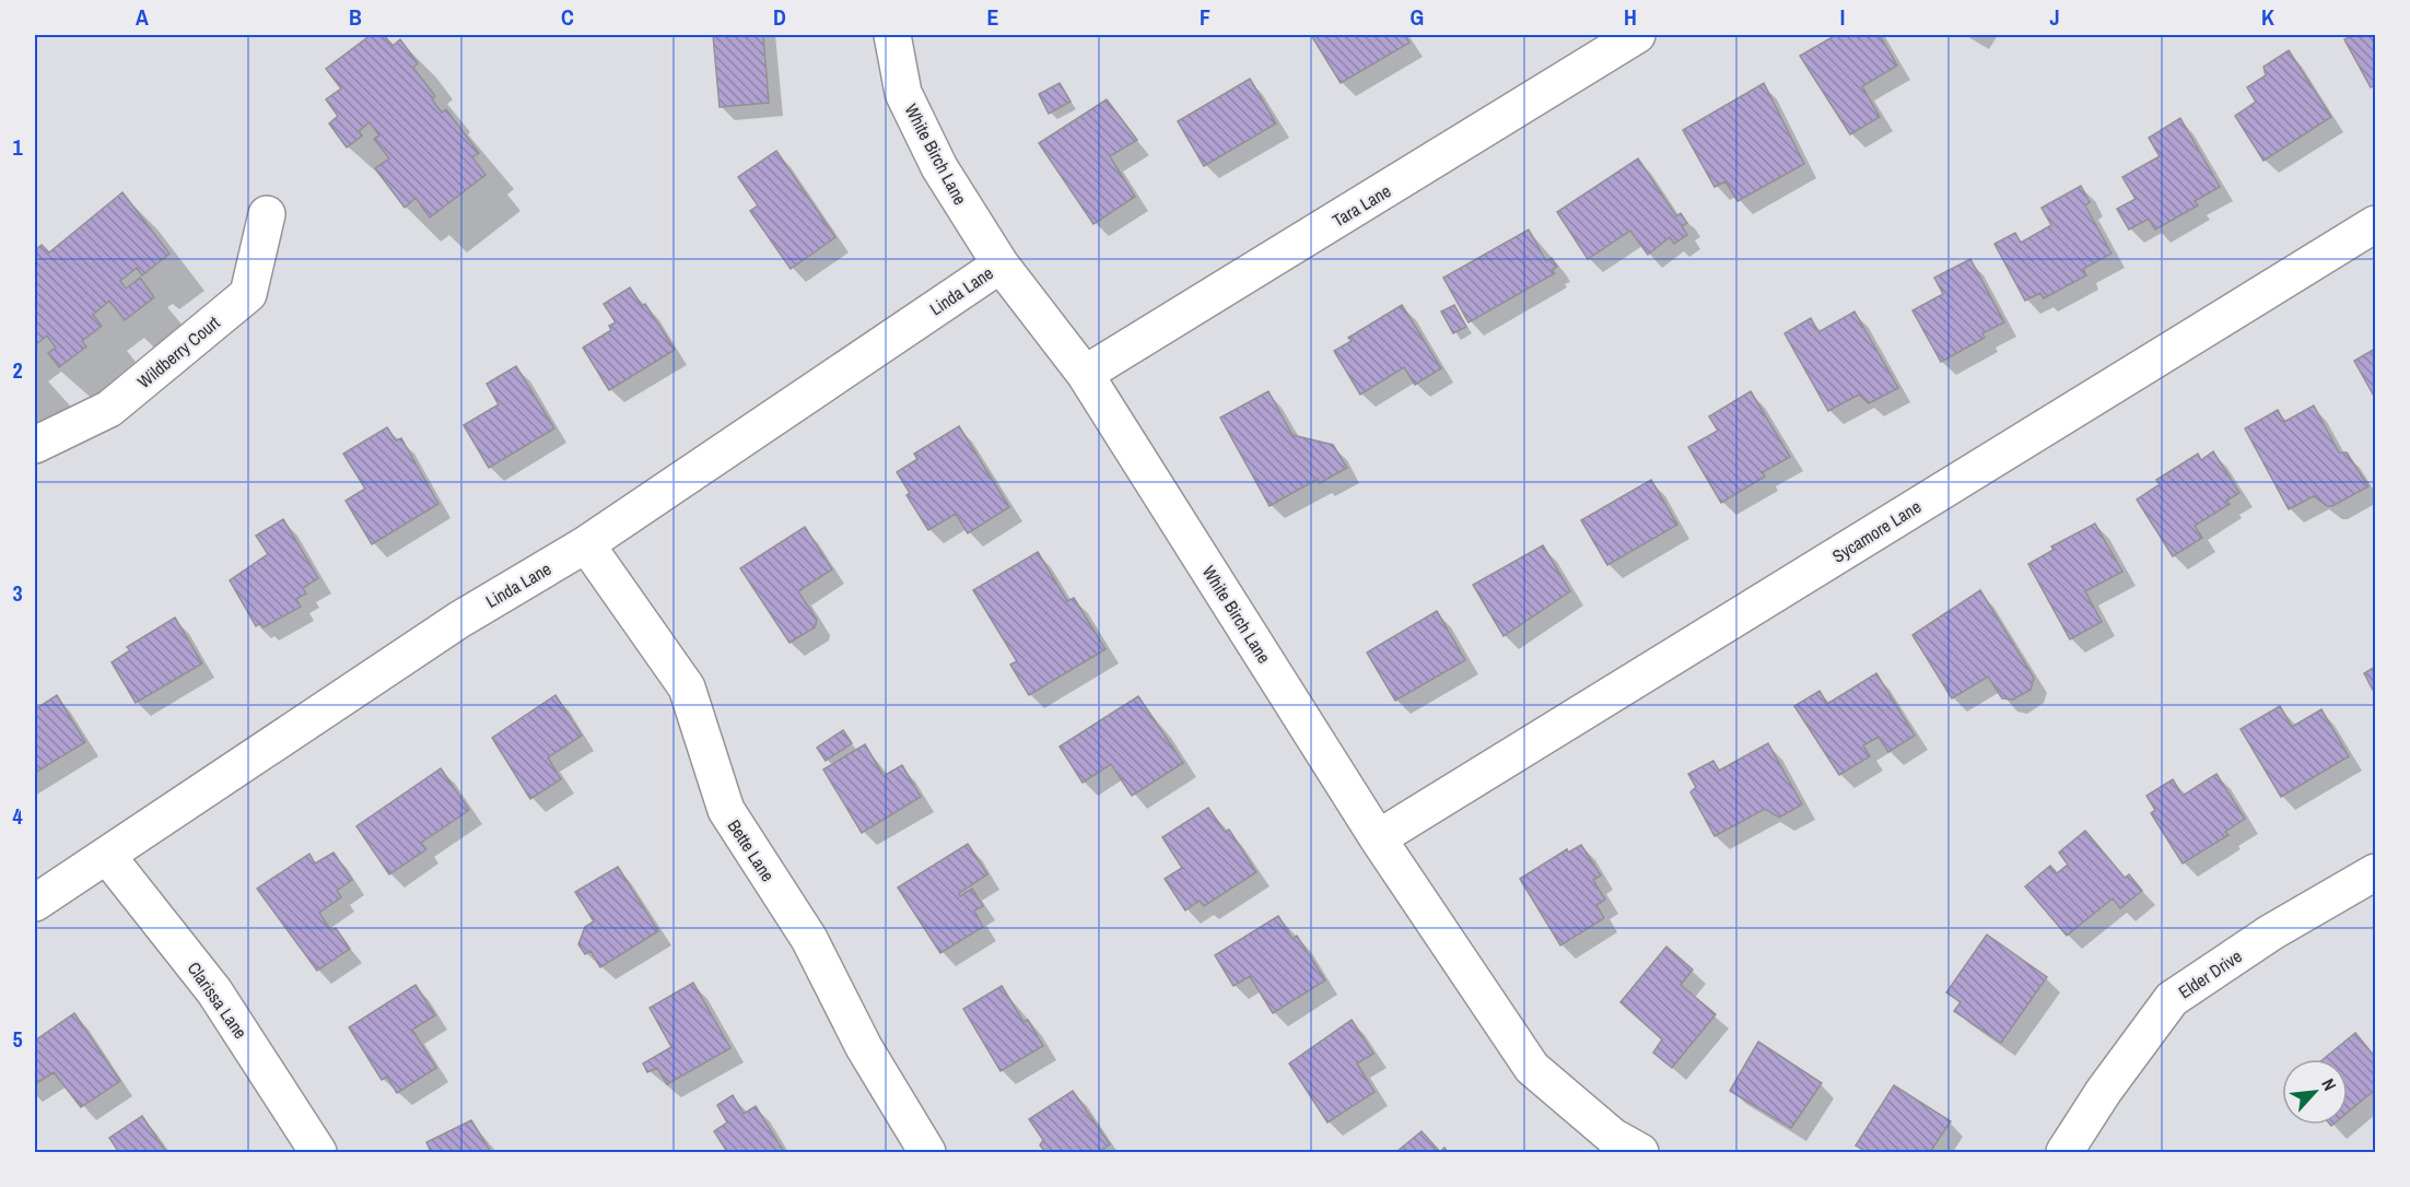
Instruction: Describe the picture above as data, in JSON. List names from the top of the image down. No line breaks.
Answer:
{"streets":{"street":["White Birch Lane","Tara Lane","Linda Lane","Wildberry Court","Sycamore Lane","Bette Lane","Elder Drive","Clarissa Lane"]},"crossings":[["White Birch Lane","Tara Lane"],["White Birch Lane","Linda Lane"],["White Birch Lane","Sycamore Lane"],["Linda Lane","Bette Lane"],["Linda Lane","Clarissa Lane"]],"north":"top right","grid":{"columns":["A","B","C","D","E","F","G","H","I","J","K"],"rows":["1","2","3","4","5"]}}
